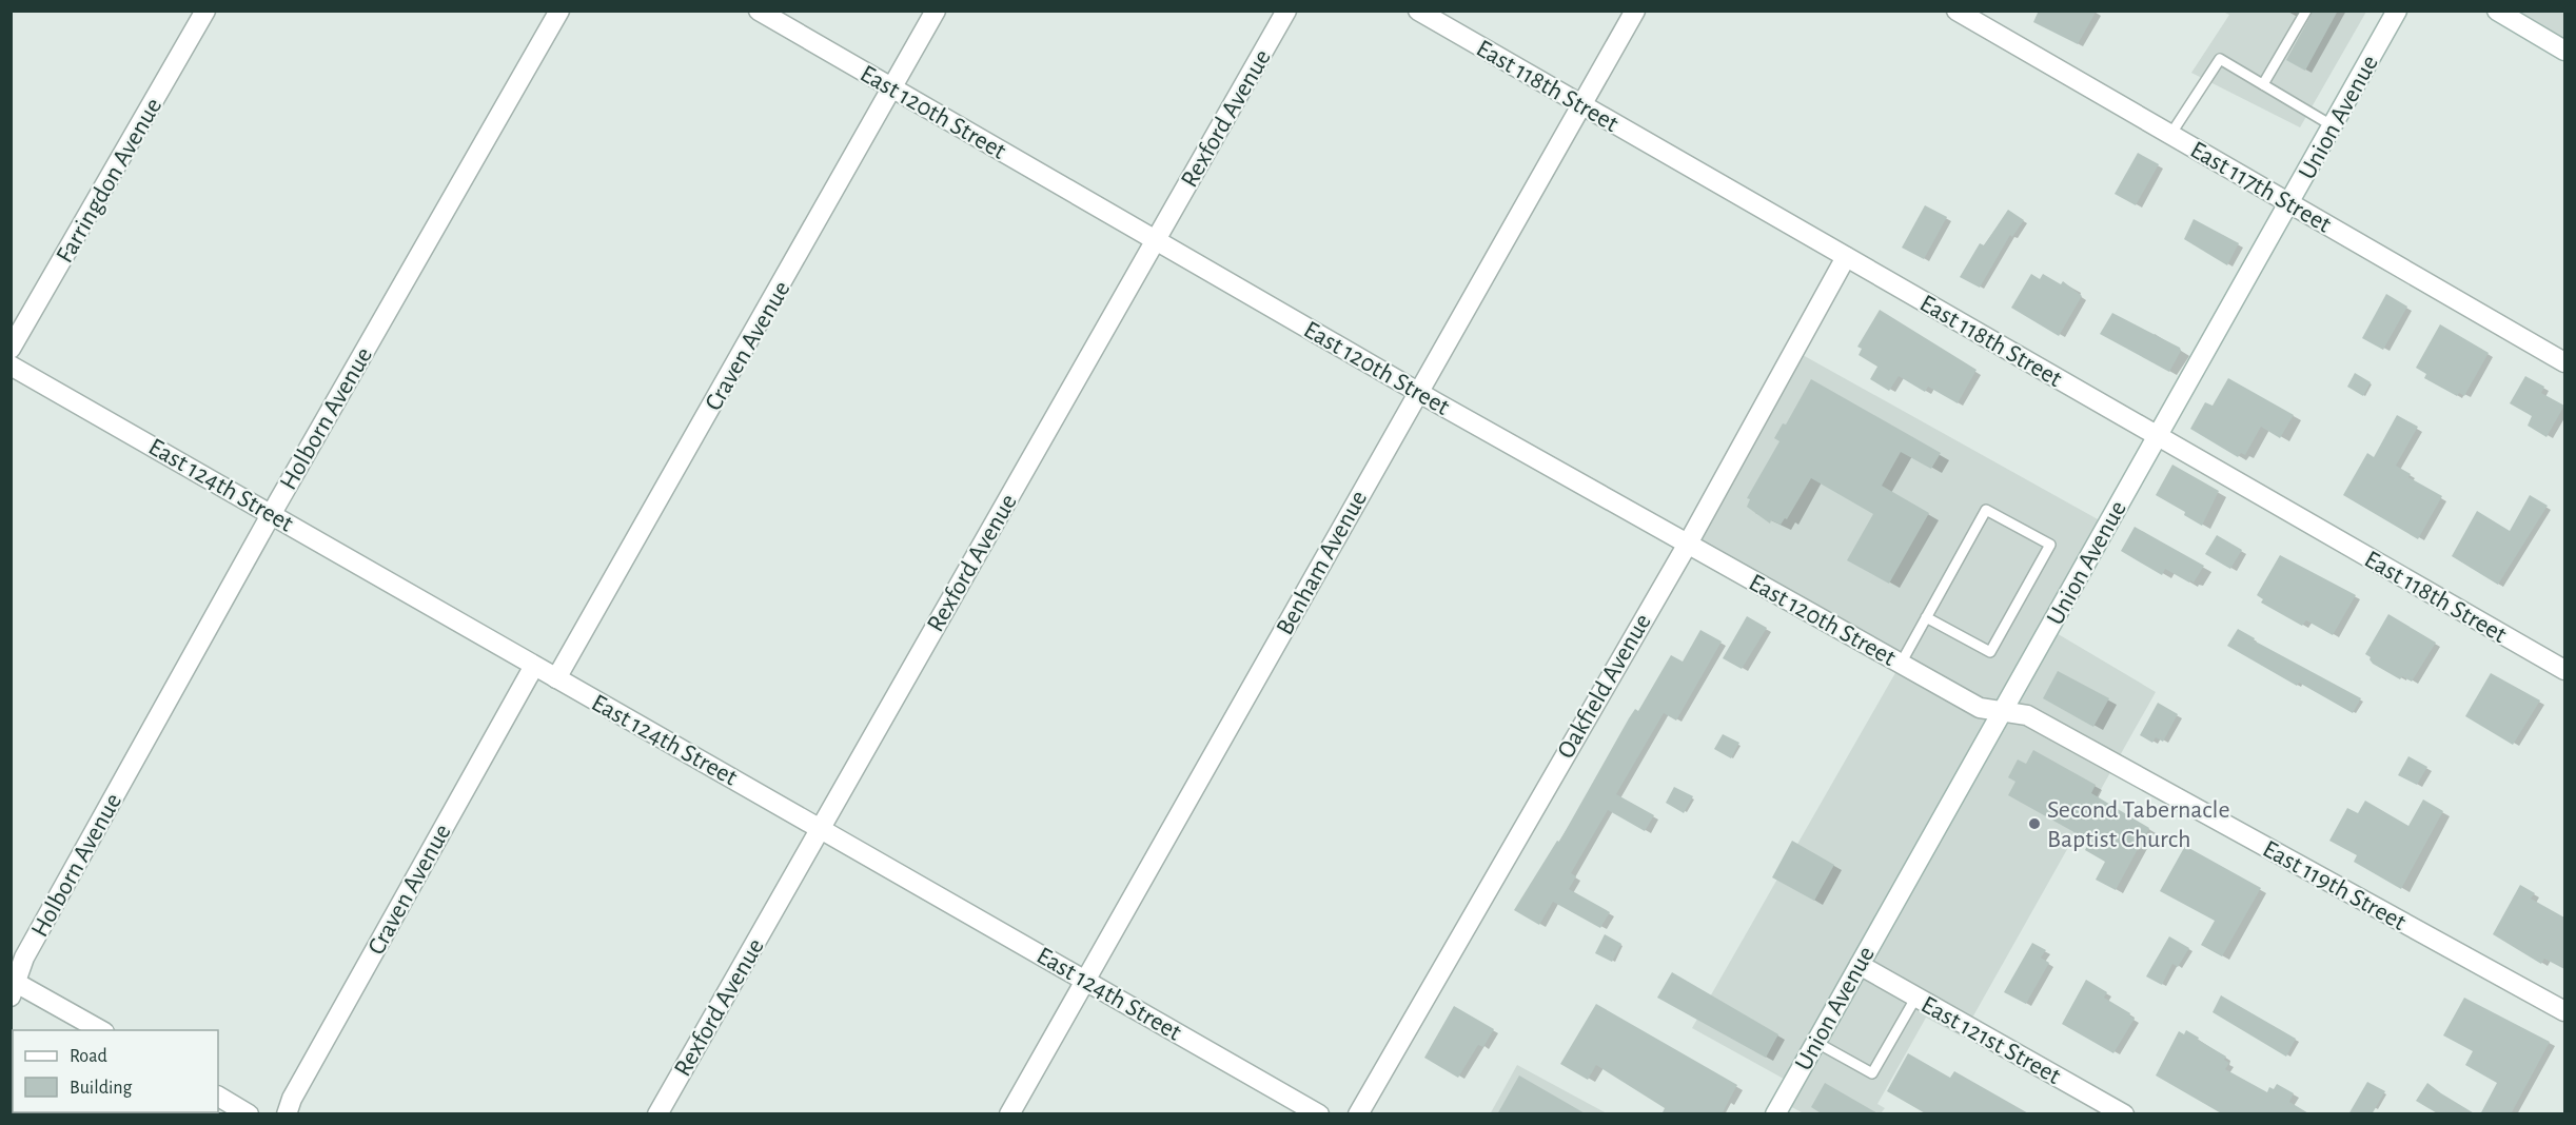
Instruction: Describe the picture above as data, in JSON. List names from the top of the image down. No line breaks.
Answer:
{"streets":{"street":["East 118th Street","East 120th Street","Union Avenue","Rexford Avenue","Farringdon Avenue","East 117th Street","Craven Avenue","Holborn Avenue","East 124th Street","Benham Avenue","Oakfield Avenue","East 119th Street","East 121st Street"]},"crossings":[["East 118th Street","Union Avenue"],["East 118th Street","Benham Avenue"],["East 118th Street","Oakfield Avenue"],["East 120th Street","Union Avenue"],["East 120th Street","Rexford Avenue"],["East 120th Street","Craven Avenue"],["East 120th Street","Benham Avenue"],["East 120th Street","Oakfield Avenue"],["East 120th Street","East 119th Street"],["Union Avenue","East 117th Street"],["Union Avenue","East 119th Street"],["Union Avenue","East 121st Street"],["Rexford Avenue","East 124th Street"],["Craven Avenue","East 124th Street"],["Holborn Avenue","East 124th Street"],["East 124th Street","Benham Avenue"]],"places":["Second Tabernacle Baptist Church"],"legend":["Road","Building"]}
